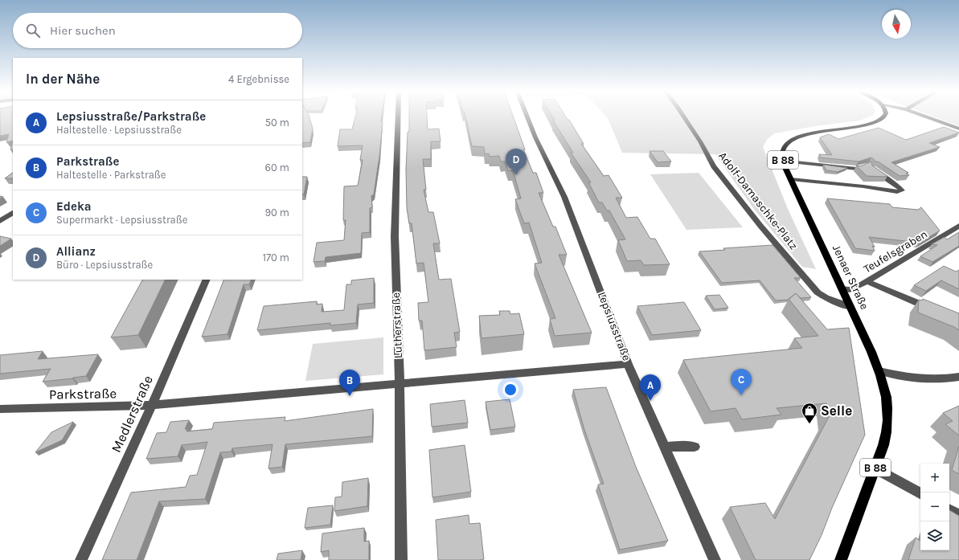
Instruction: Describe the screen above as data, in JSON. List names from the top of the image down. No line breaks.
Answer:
{"streets":{"main road":["B 88","Jenaer Straße"],"street":["Adolf-Damaschke-Platz","Teufelsgraben","Lutherstraße","Lepsiusstraße","Parkstraße","Medlerstraße"]},"crossings":[["B 88","Jenaer Straße"],["Adolf-Damaschke-Platz","Jenaer Straße"],["Teufelsgraben","Jenaer Straße"],["Lutherstraße","Parkstraße"],["Lepsiusstraße","Parkstraße"],["Parkstraße","Medlerstraße"]],"places":{"shop":["Selle"]},"north":"bottom","page":{"search":"Hier suchen","heading":["In der Nähe","4 Ergebnisse"],"list":[{"mark":"A","name":"Lepsiusstraße/Parkstraße","note":"Haltestelle · Lepsiusstraße","value":"50 m"},{"mark":"B","name":"Parkstraße","note":"Haltestelle · Parkstraße","value":"60 m"},{"mark":"C","name":"Edeka","note":"Supermarkt · Lepsiusstraße","value":"90 m"},{"mark":"D","name":"Allianz","note":"Büro · Lepsiusstraße","value":"170 m"}],"pins":["D","C","B","A"],"map_buttons":["+","−"]}}
